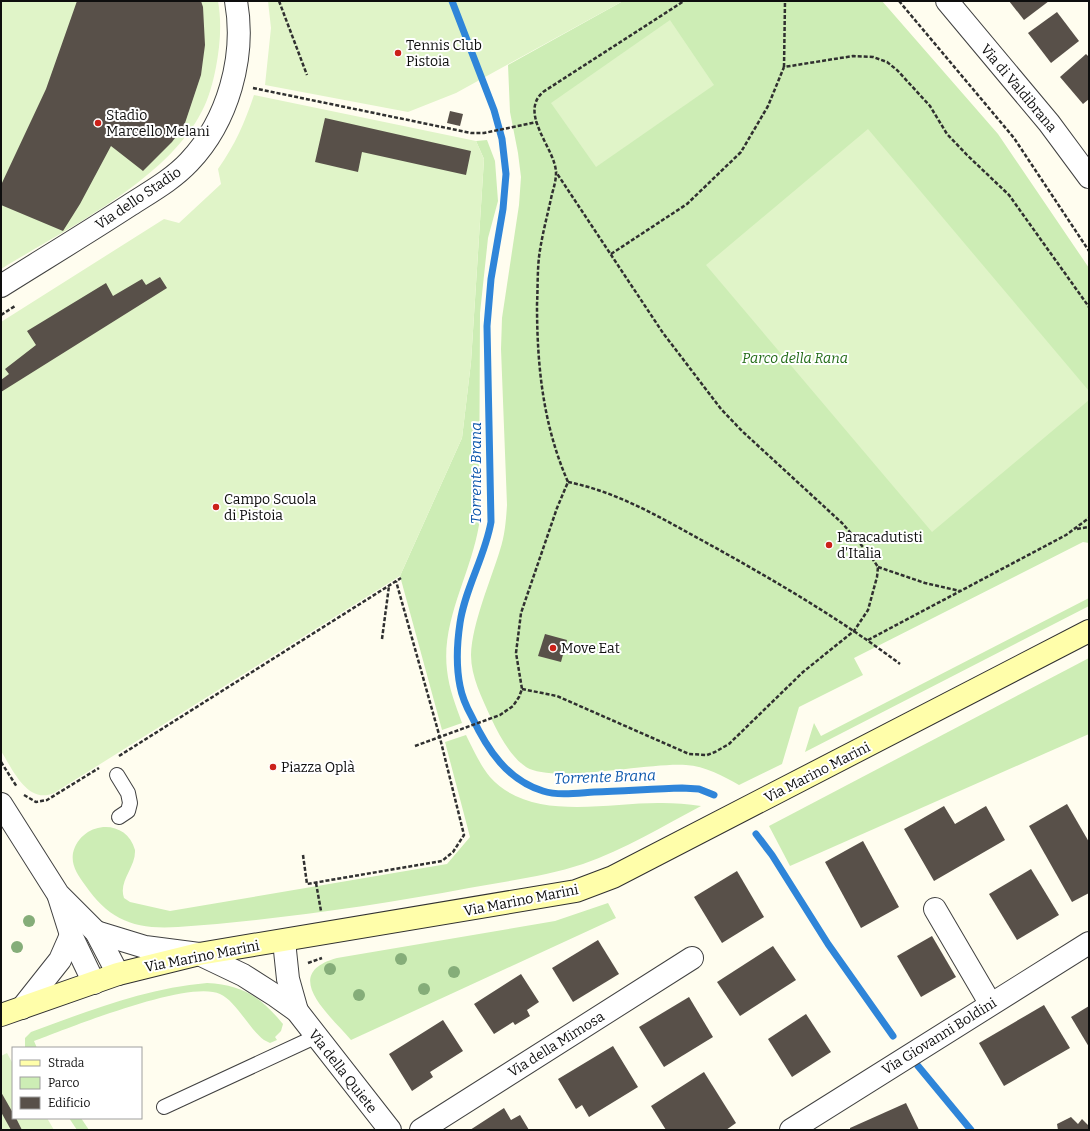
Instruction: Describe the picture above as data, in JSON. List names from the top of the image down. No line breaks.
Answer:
{"streets":{"main road":["Via Marino Marini"],"street":["Via di Valdibrana","Via dello Stadio","Via Giovanni Boldini","Via della Mimosa","Via della Quiete"]},"crossings":[["Via Marino Marini","Via della Quiete"]],"water":["Torrente Brana"],"parks":["Parco della Rana"],"places":["Tennis Club Pistoia","Stadio Marcello Melani","Campo Scuola di Pistoia","Paracadutisti d'Italia","Move Eat","Piazza Oplà"],"legend":["Strada","Parco","Edificio"]}
